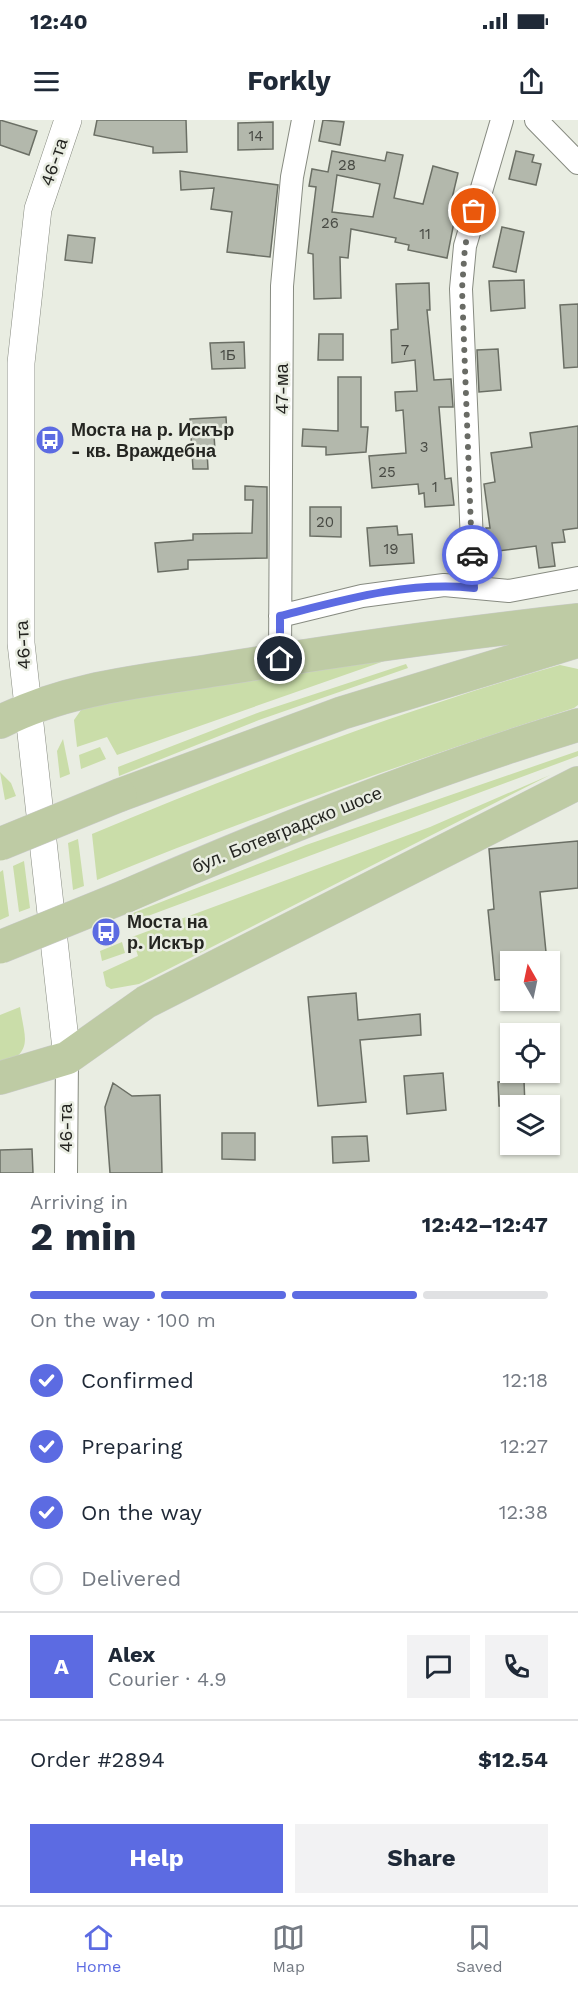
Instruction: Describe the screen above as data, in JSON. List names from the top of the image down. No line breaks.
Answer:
{"streets":{"main road":["бул. Ботевградско шосе"],"street":["46-та","47-ма"]},"places":{"bus stop":["Моста на р. Искър - кв. Враждебна","Моста на р. Искър"]},"house_numbers":["14","28","26","11","7","1Б","3","25","1","20","19"],"north":"top","page":{"status":"12:40","header":"Forkly","heading":["2 min","Arriving in","12:42–12:47"],"panel":["Alex","Courier · 4.9","Order #2894","$12.54"],"bar":"On the way · 100 m","list":[["Confirmed","12:18"],["Preparing","12:27"],["On the way","12:38"],"Delivered"],"round":"A","buttons":["Help","Share"],"tabs":["Home","Map","Saved"]}}
